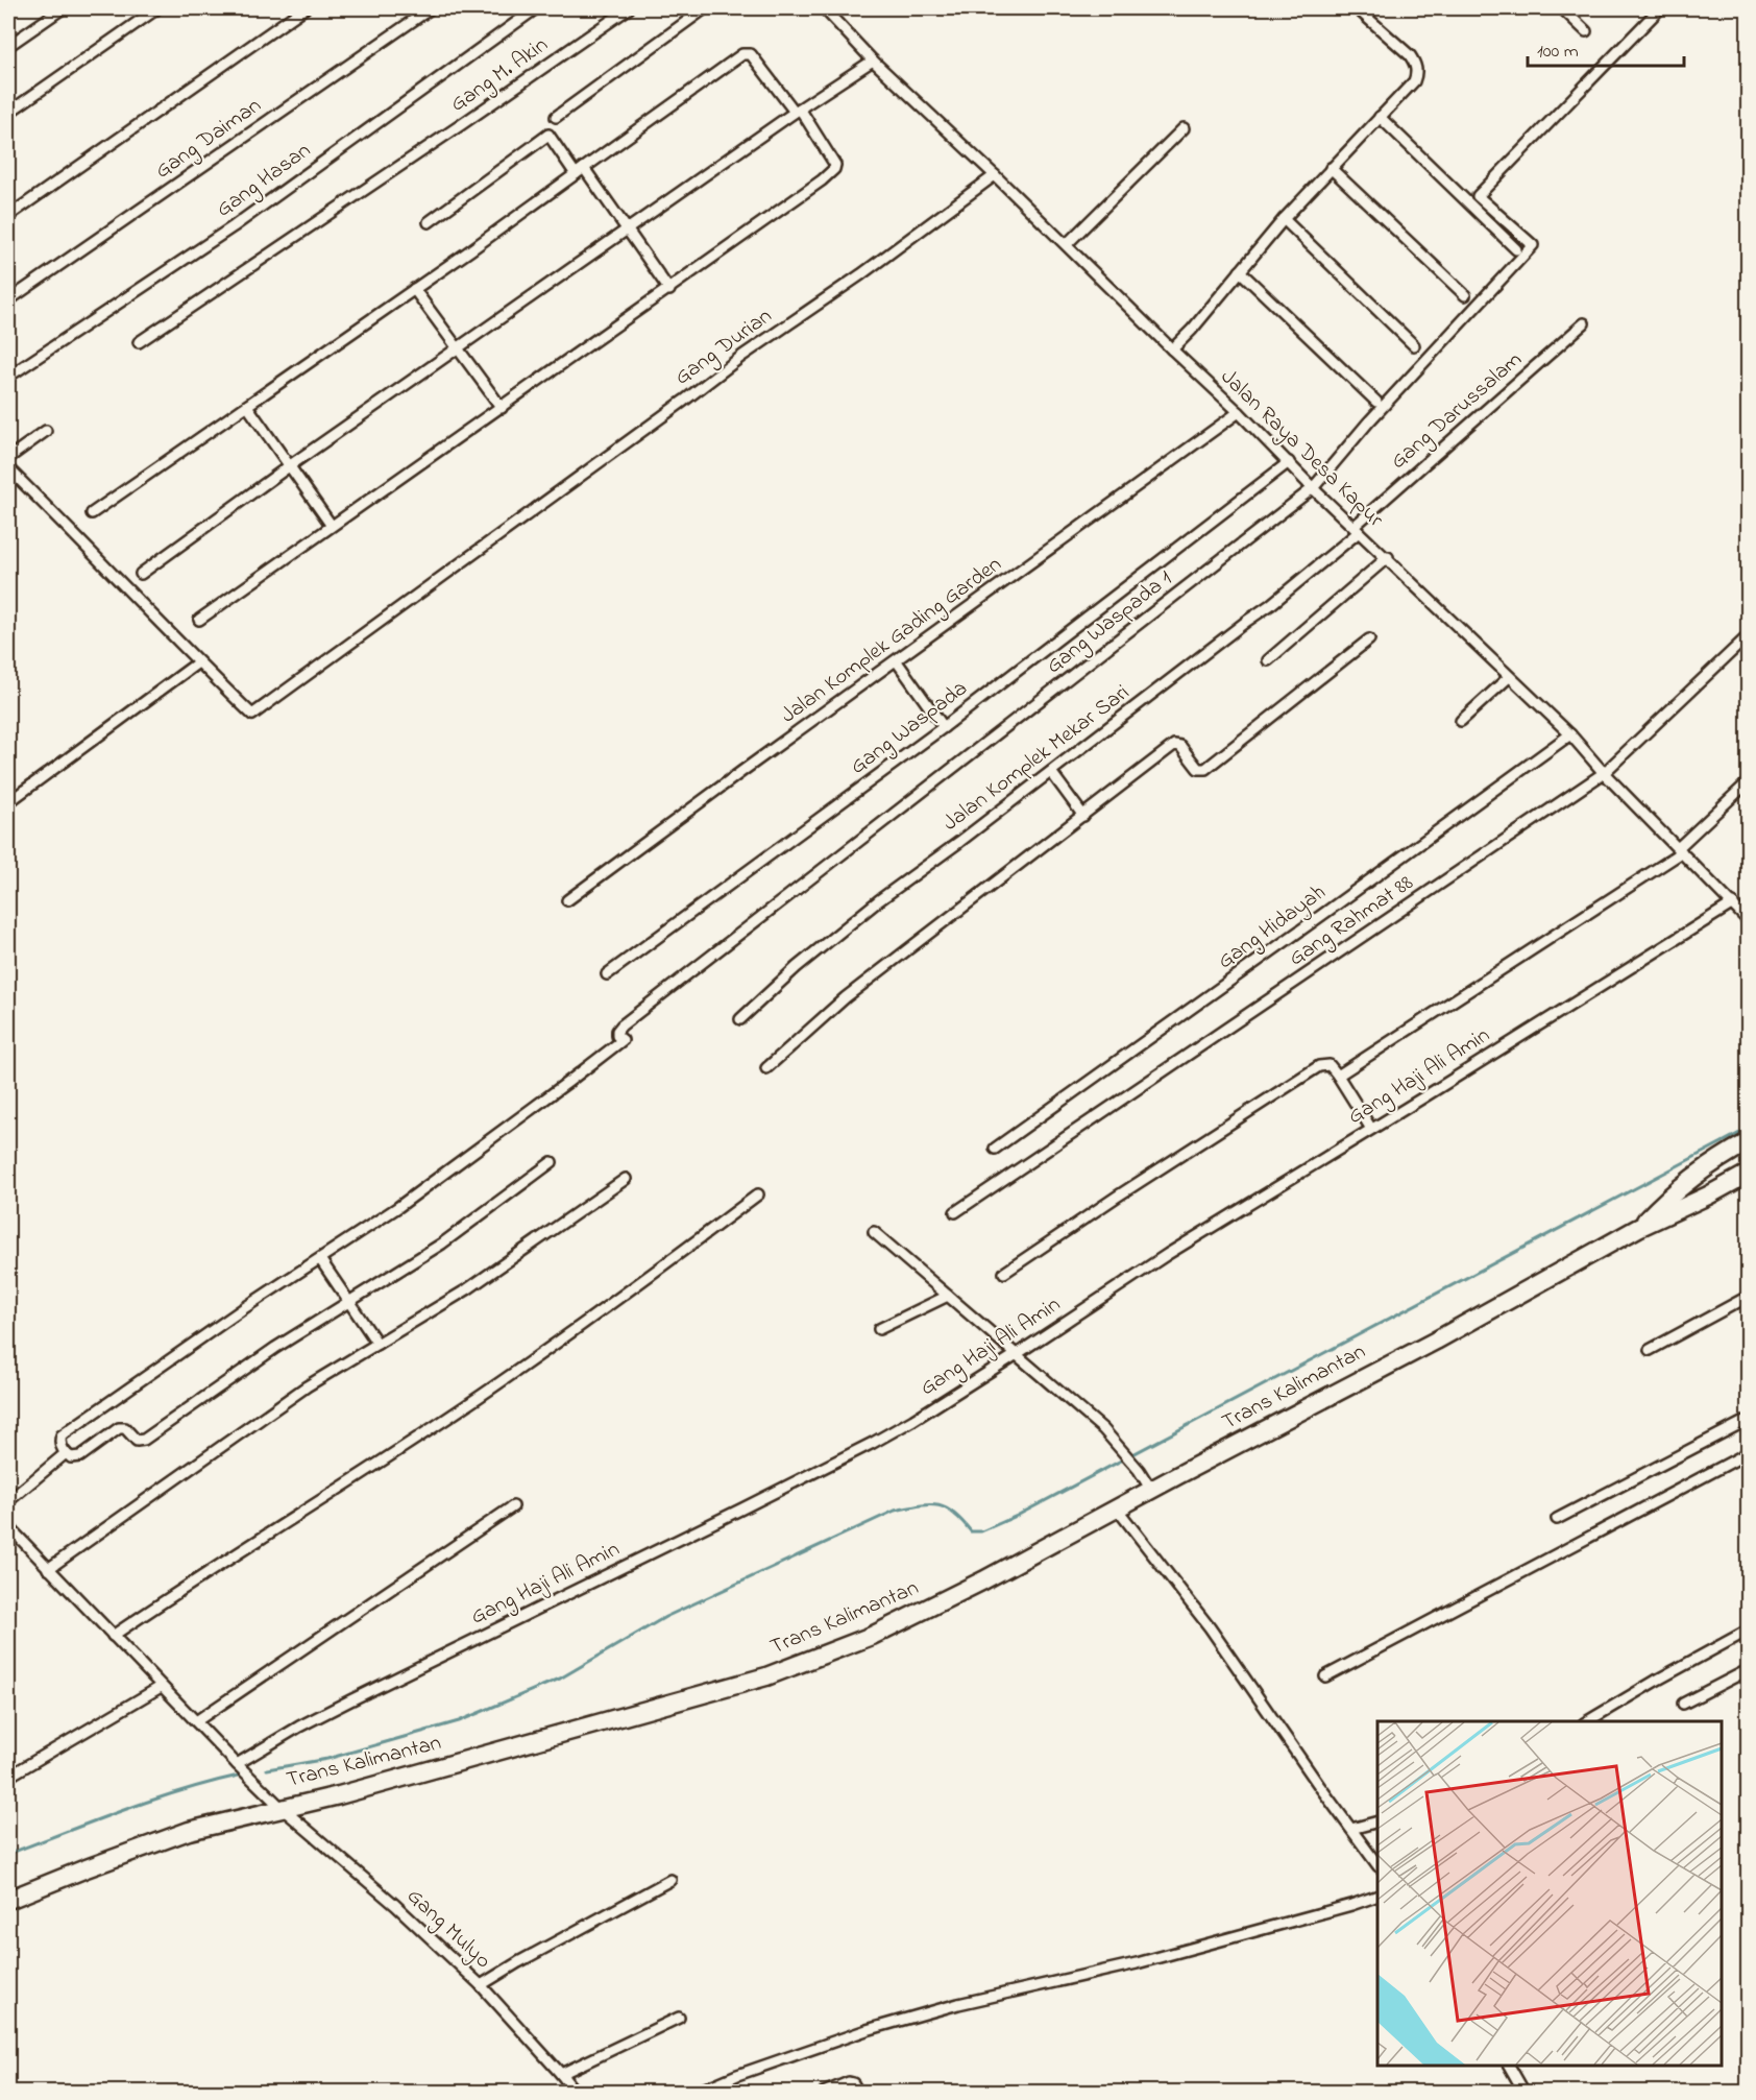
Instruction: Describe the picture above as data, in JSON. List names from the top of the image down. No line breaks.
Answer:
{"streets":{"highway":["Trans Kalimantan"],"street":["Gang M. Akin","Gang Daiman","Gang Hasan","Gang Durian","Gang Darussalam","Jalan Raya Desa Kapur","Gang Waspada 1","Jalan Komplek Gading Garden","Gang Waspada","Jalan Komplek Mekar Sari","Gang Rahmat 88","Gang Hidayah","Gang Haji Ali Amin","Gang Mulyo"]},"crossings":[["Gang Durian","Jalan Raya Desa Kapur"],["Gang Darussalam","Jalan Raya Desa Kapur"],["Gang Darussalam","Jalan Komplek Mekar Sari"],["Jalan Raya Desa Kapur","Gang Waspada 1"],["Jalan Raya Desa Kapur","Jalan Komplek Gading Garden"],["Jalan Raya Desa Kapur","Gang Waspada"],["Jalan Raya Desa Kapur","Jalan Komplek Mekar Sari"],["Jalan Raya Desa Kapur","Gang Rahmat 88"],["Jalan Raya Desa Kapur","Gang Hidayah"],["Jalan Raya Desa Kapur","Gang Haji Ali Amin"],["Gang Haji Ali Amin","Gang Mulyo"],["Trans Kalimantan","Gang Mulyo"]],"scale_bar":"100 m"}
